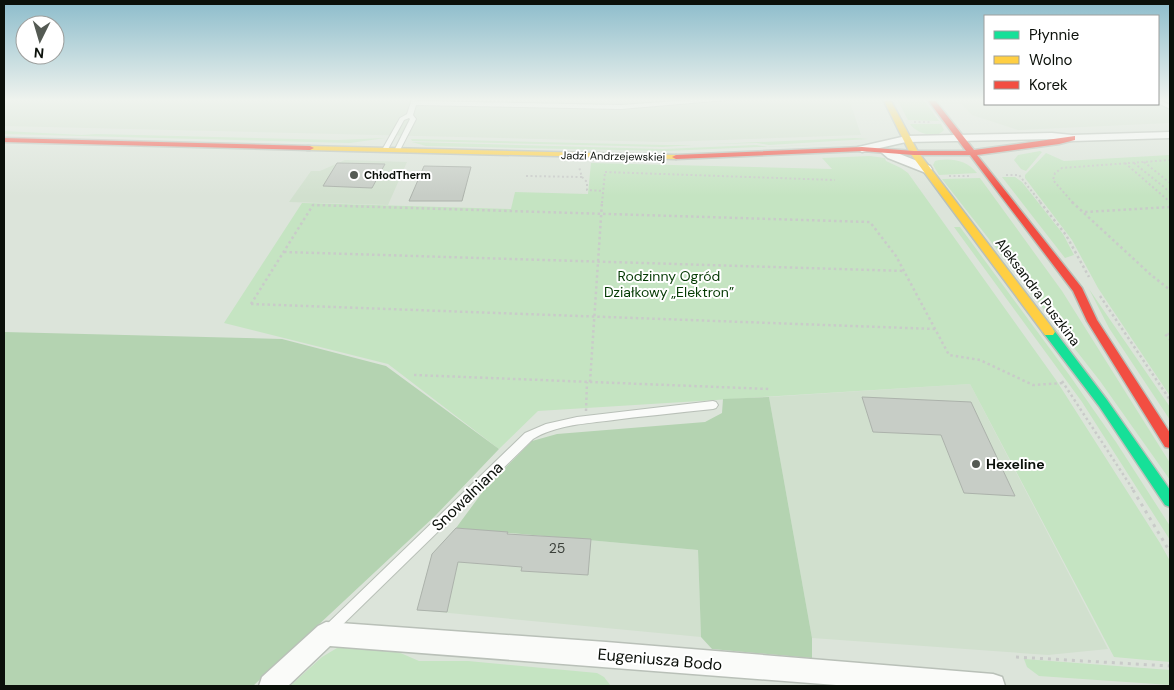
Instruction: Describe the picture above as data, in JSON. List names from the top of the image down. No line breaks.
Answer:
{"streets":{"street":["Jadzi Andrzejewskiej","Aleksandra Puszkina","Snowalniana","Eugeniusza Bodo"]},"crossings":[["Jadzi Andrzejewskiej","Aleksandra Puszkina"],["Snowalniana","Eugeniusza Bodo"]],"parks":["Rodzinny Ogród Działkowy „Elektron”"],"places":["ChłodTherm","Hexeline"],"house_numbers":["25"],"legend":["Płynnie","Wolno","Korek"],"north":"bottom"}
